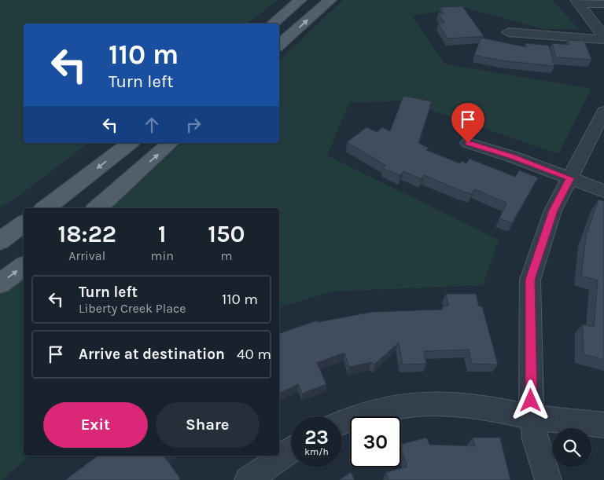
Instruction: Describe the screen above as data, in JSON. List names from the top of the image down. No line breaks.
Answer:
{"page":{"turn":["110 m","Turn left"],"eta":["18:22","Arrival","1","min","150","m"],"list":[{"name":"Turn left","note":"Liberty Creek Place","value":"110 m"},{"name":"Arrive at destination","value":"40 m"}],"buttons":["Exit","Share"],"speed":"23 km/h","limit":"30"}}
